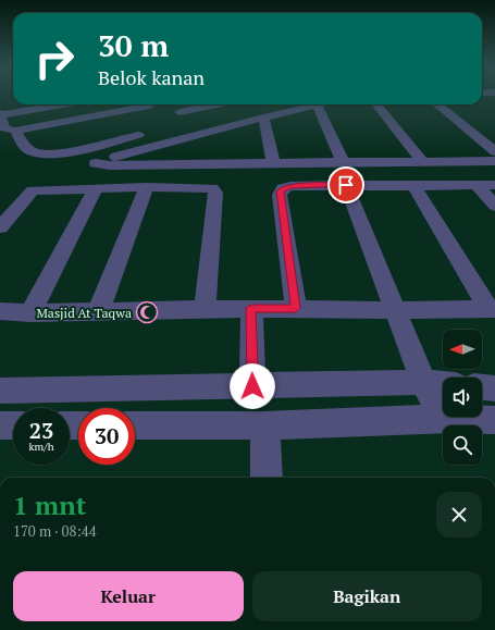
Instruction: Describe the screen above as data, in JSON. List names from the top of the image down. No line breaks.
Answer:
{"places":{"mosque":["Masjid At Taqwa"]},"north":"left","page":{"turn":["30 m","Belok kanan"],"speed":"23 km/h","limit":"30","heading":["1 mnt","170 m · 08:44"],"buttons":["Keluar","Bagikan"]}}
